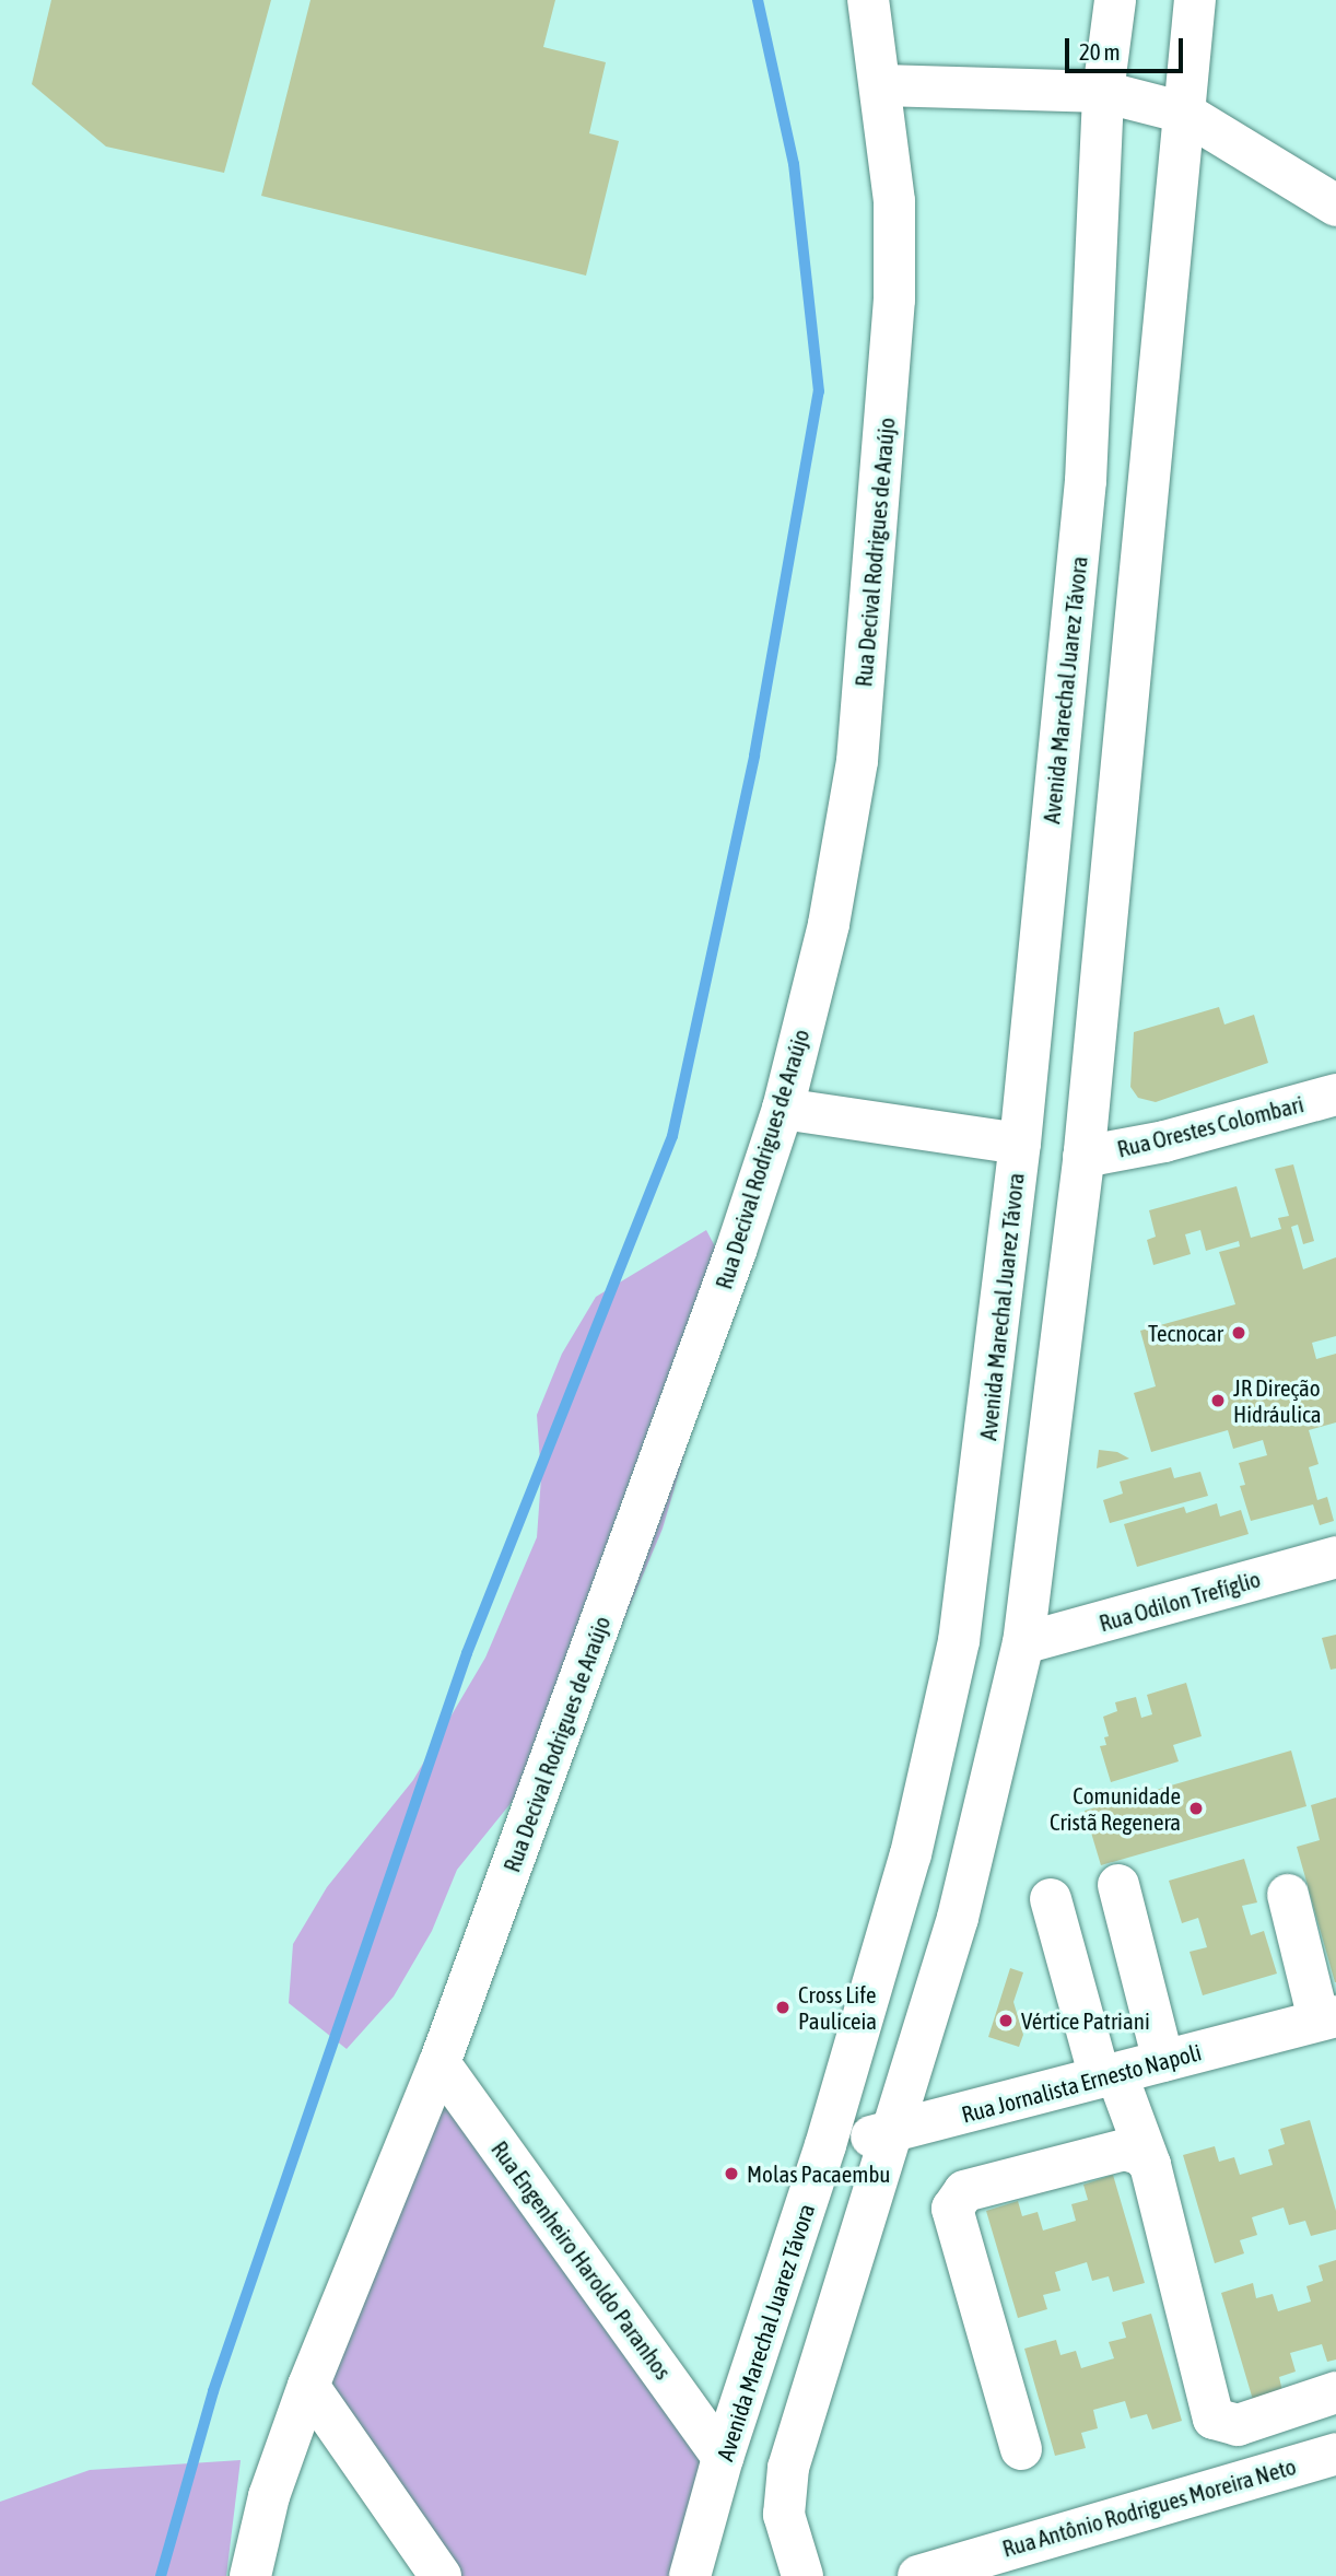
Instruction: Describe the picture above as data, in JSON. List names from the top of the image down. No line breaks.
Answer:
{"streets":{"street":["Rua Decival Rodrigues de Araújo","Avenida Marechal Juarez Távora","Rua Orestes Colombari","Rua Odilon Trefíglio","Rua Jornalista Ernesto Napoli","Rua Engenheiro Haroldo Paranhos","Rua Antônio Rodrigues Moreira Neto"]},"crossings":[["Rua Decival Rodrigues de Araújo","Rua Engenheiro Haroldo Paranhos"],["Avenida Marechal Juarez Távora","Rua Jornalista Ernesto Napoli"],["Avenida Marechal Juarez Távora","Rua Engenheiro Haroldo Paranhos"]],"places":["Tecnocar","JR Direção Hidráulica","Comunidade Cristã Regenera","Cross Life Pauliceia","Vértice Patriani","Molas Pacaembu"],"scale_bar":"20 m"}
